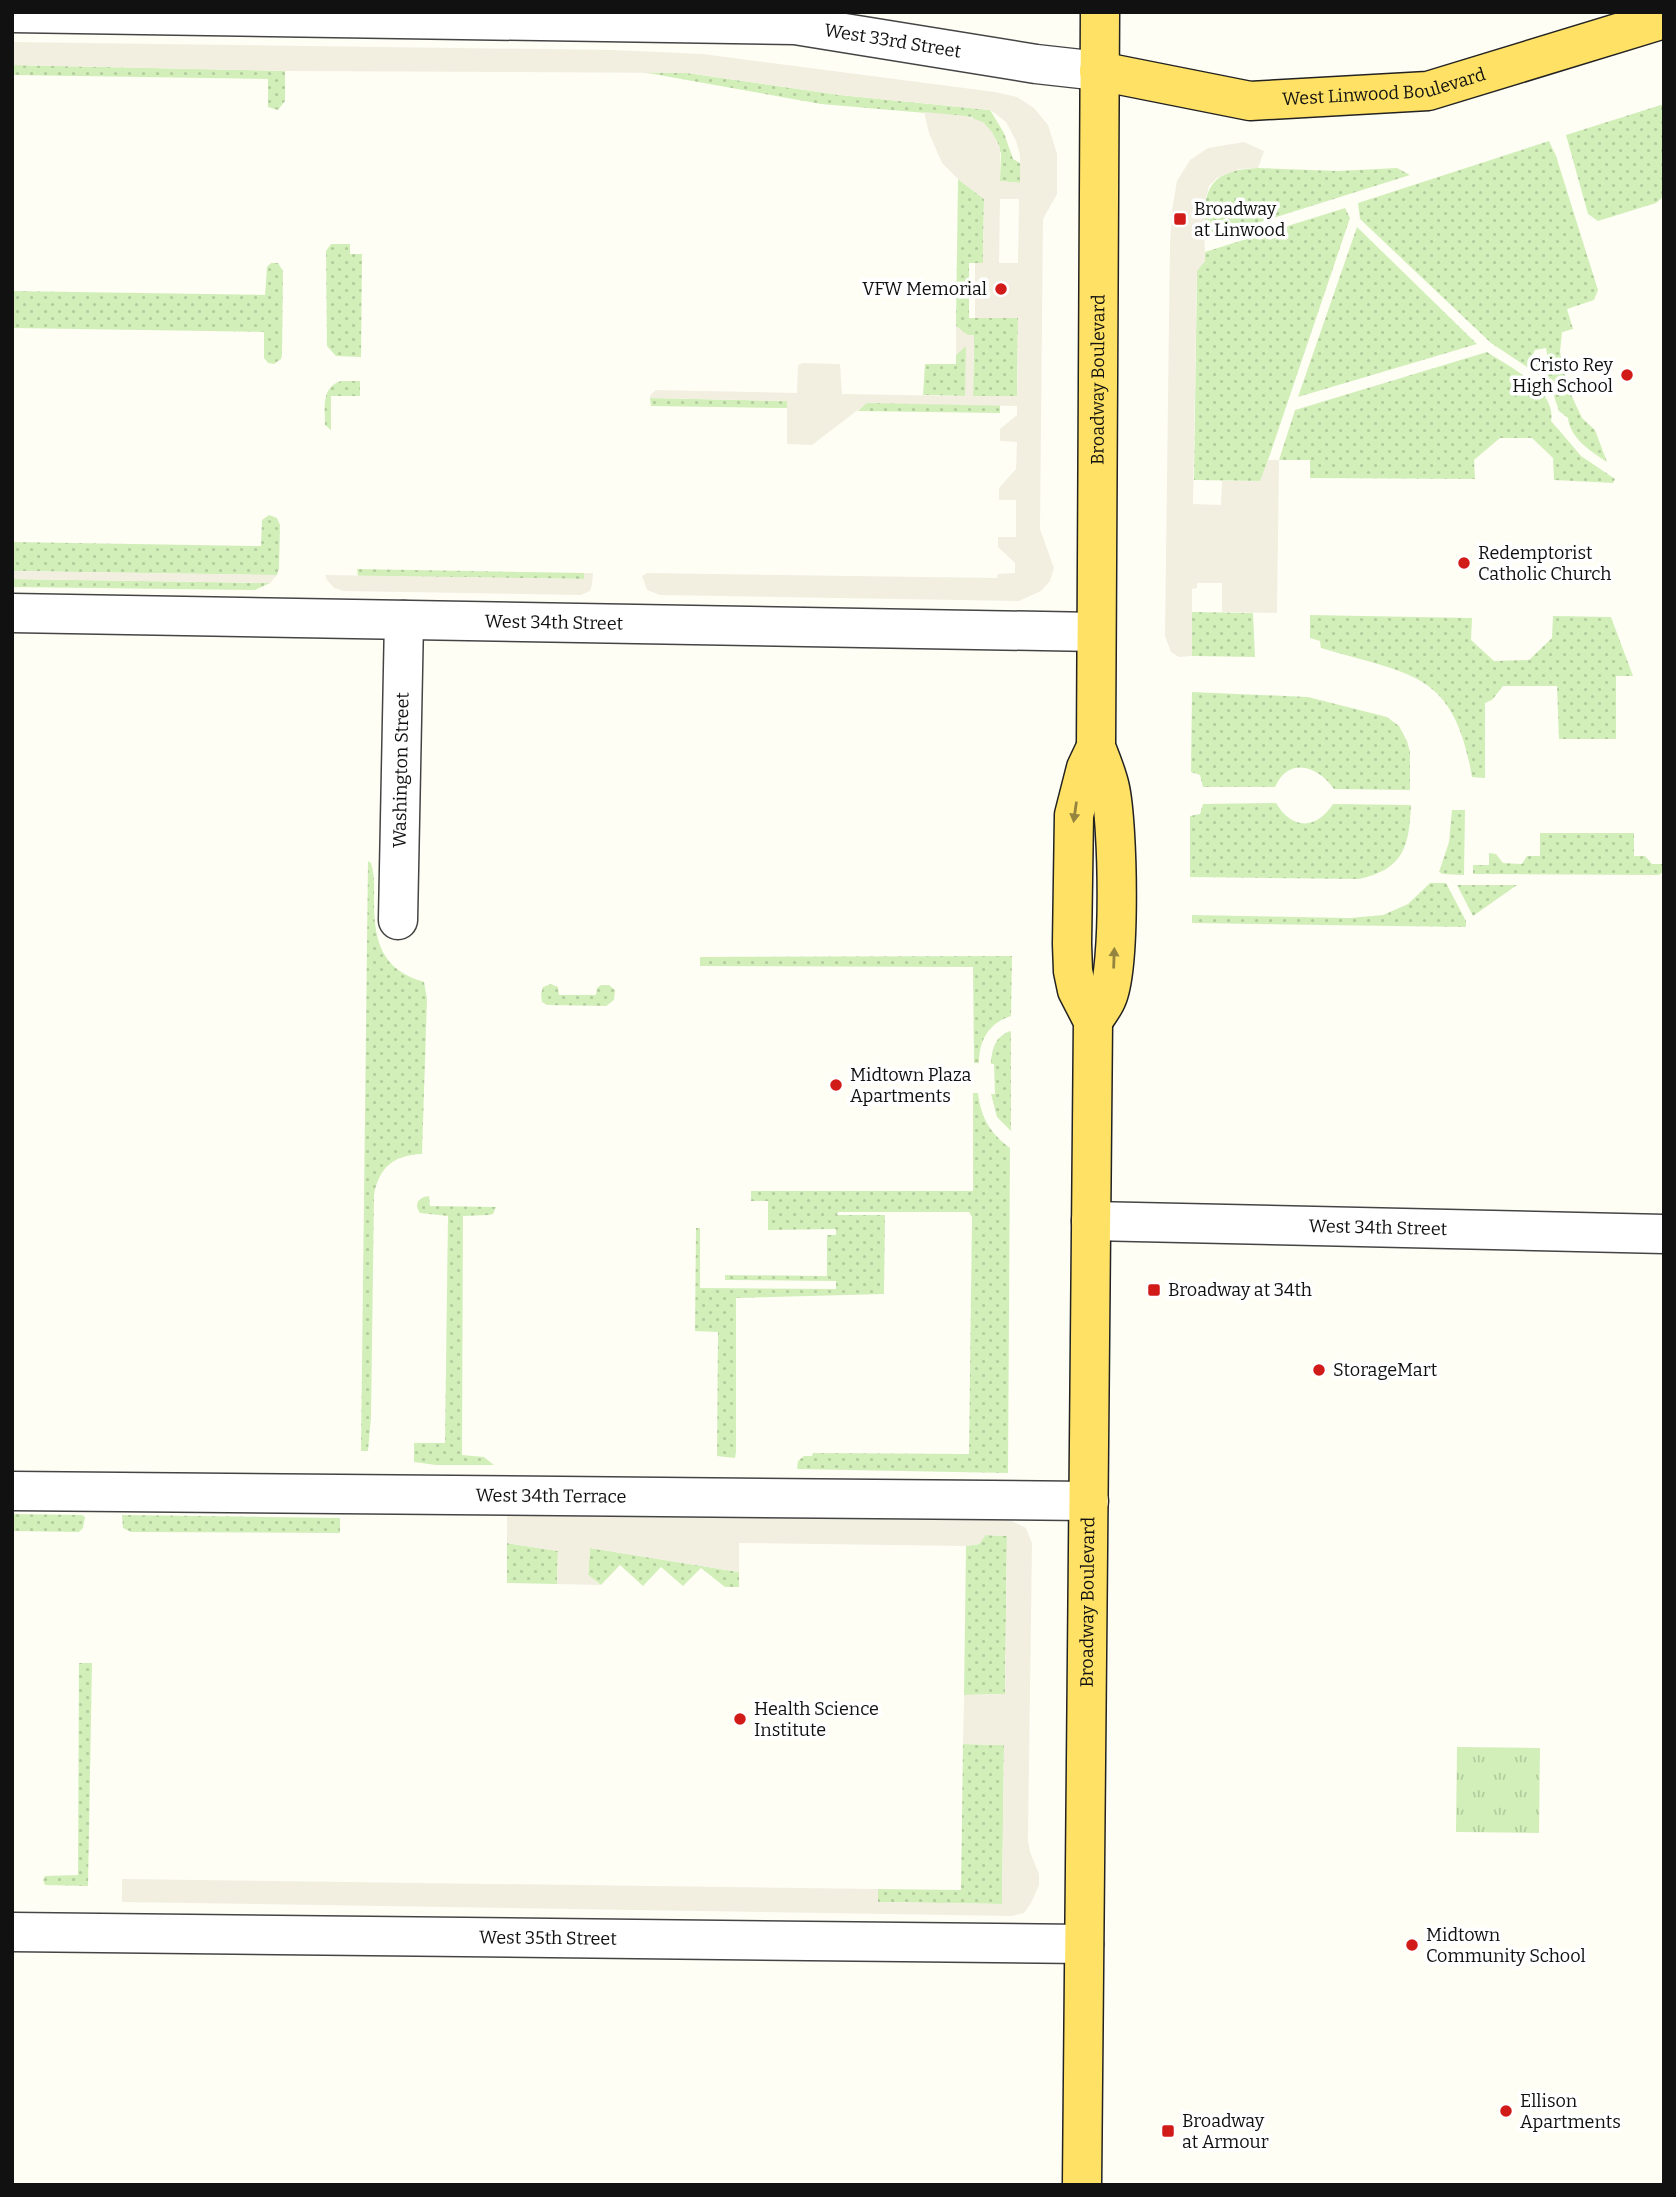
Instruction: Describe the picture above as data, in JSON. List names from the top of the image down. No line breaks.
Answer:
{"streets":{"main road":["West Linwood Boulevard","Broadway Boulevard"],"street":["West 33rd Street","West 34th Street","Washington Street","West 34th Terrace","West 35th Street"]},"crossings":[["West 33rd Street","West Linwood Boulevard"],["West 33rd Street","Broadway Boulevard"],["West Linwood Boulevard","Broadway Boulevard"],["Broadway Boulevard","West 34th Street"],["Broadway Boulevard","West 34th Terrace"],["Broadway Boulevard","West 35th Street"],["West 34th Street","Washington Street"]],"places":{"transit":["Broadway at Linwood","Broadway at 34th","Broadway at Armour"],"other":["VFW Memorial","Cristo Rey High School","Redemptorist Catholic Church","Midtown Plaza Apartments","StorageMart","Health Science Institute","Midtown Community School","Ellison Apartments"]}}
